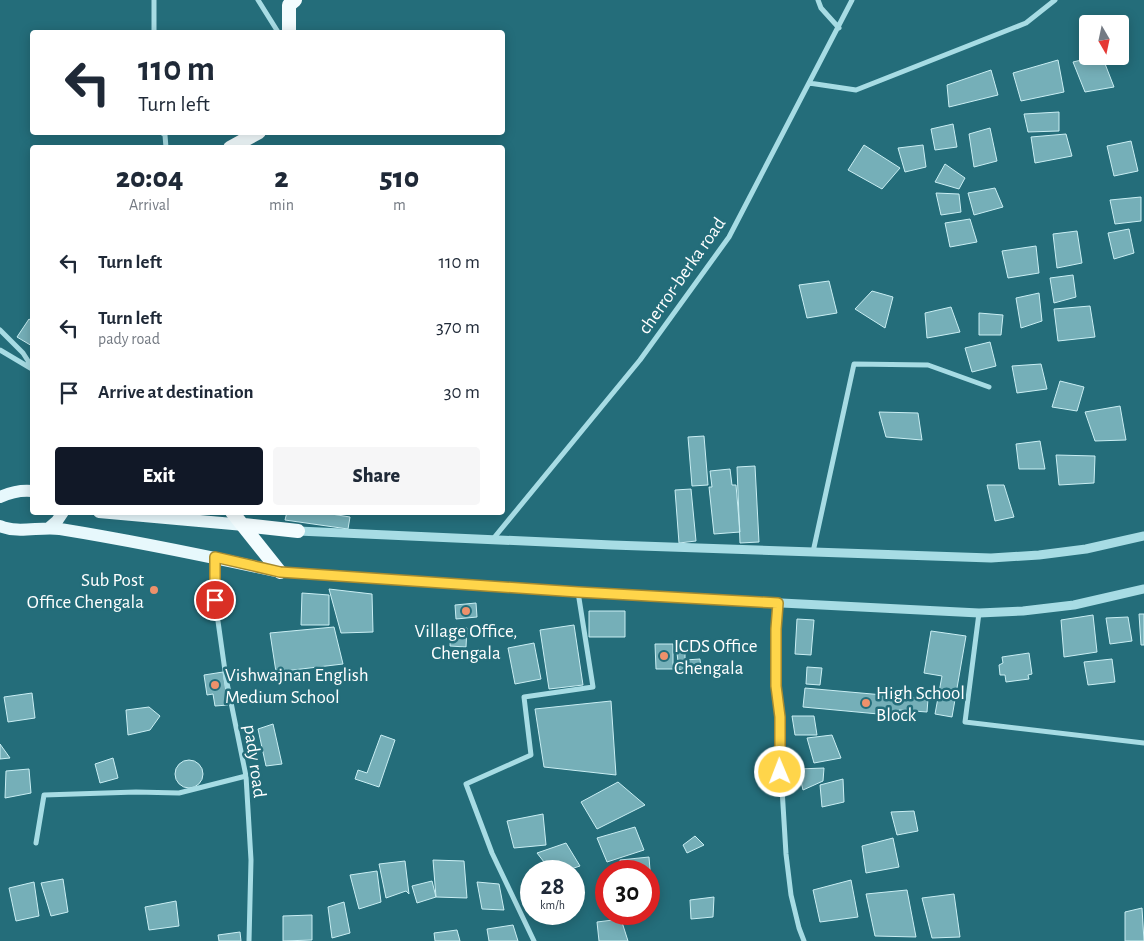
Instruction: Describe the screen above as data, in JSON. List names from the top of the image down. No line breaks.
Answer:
{"streets":{"street":["cherror-berka road","pady road"]},"places":["Sub Post Office Chengala","Village Office, Chengala","ICDS Office Chengala","Vishwajnan English Medium School","High School Block"],"north":"bottom","page":{"turn":["110 m","Turn left"],"eta":["20:04","Arrival","2","min","510","m"],"list":[{"name":"Turn left","value":"110 m"},{"name":"Turn left","note":"pady road","value":"370 m"},{"name":"Arrive at destination","value":"30 m"}],"buttons":["Exit","Share"],"speed":"28 km/h","limit":"30"}}
